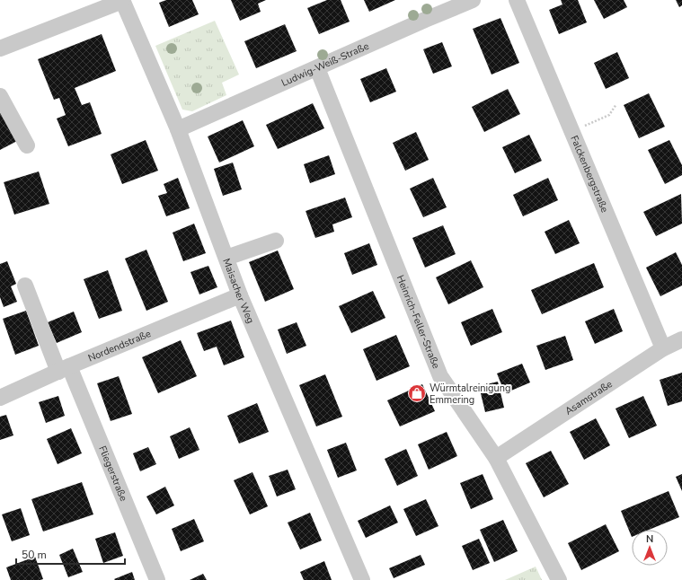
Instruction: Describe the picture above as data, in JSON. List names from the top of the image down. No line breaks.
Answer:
{"streets":{"street":["Ludwig-Weiß-Straße","Falckenbergstraße","Maisacher Weg","Heinrich-Feller-Straße","Nordendstraße","Asamstraße","Fliegerstraße"]},"crossings":[["Ludwig-Weiß-Straße","Maisacher Weg"],["Ludwig-Weiß-Straße","Heinrich-Feller-Straße"],["Falckenbergstraße","Asamstraße"],["Maisacher Weg","Nordendstraße"],["Heinrich-Feller-Straße","Asamstraße"],["Nordendstraße","Fliegerstraße"]],"places":{"shop":["Würmtalreinigung Emmering"]},"scale_bar":"50 m","north":"top"}
